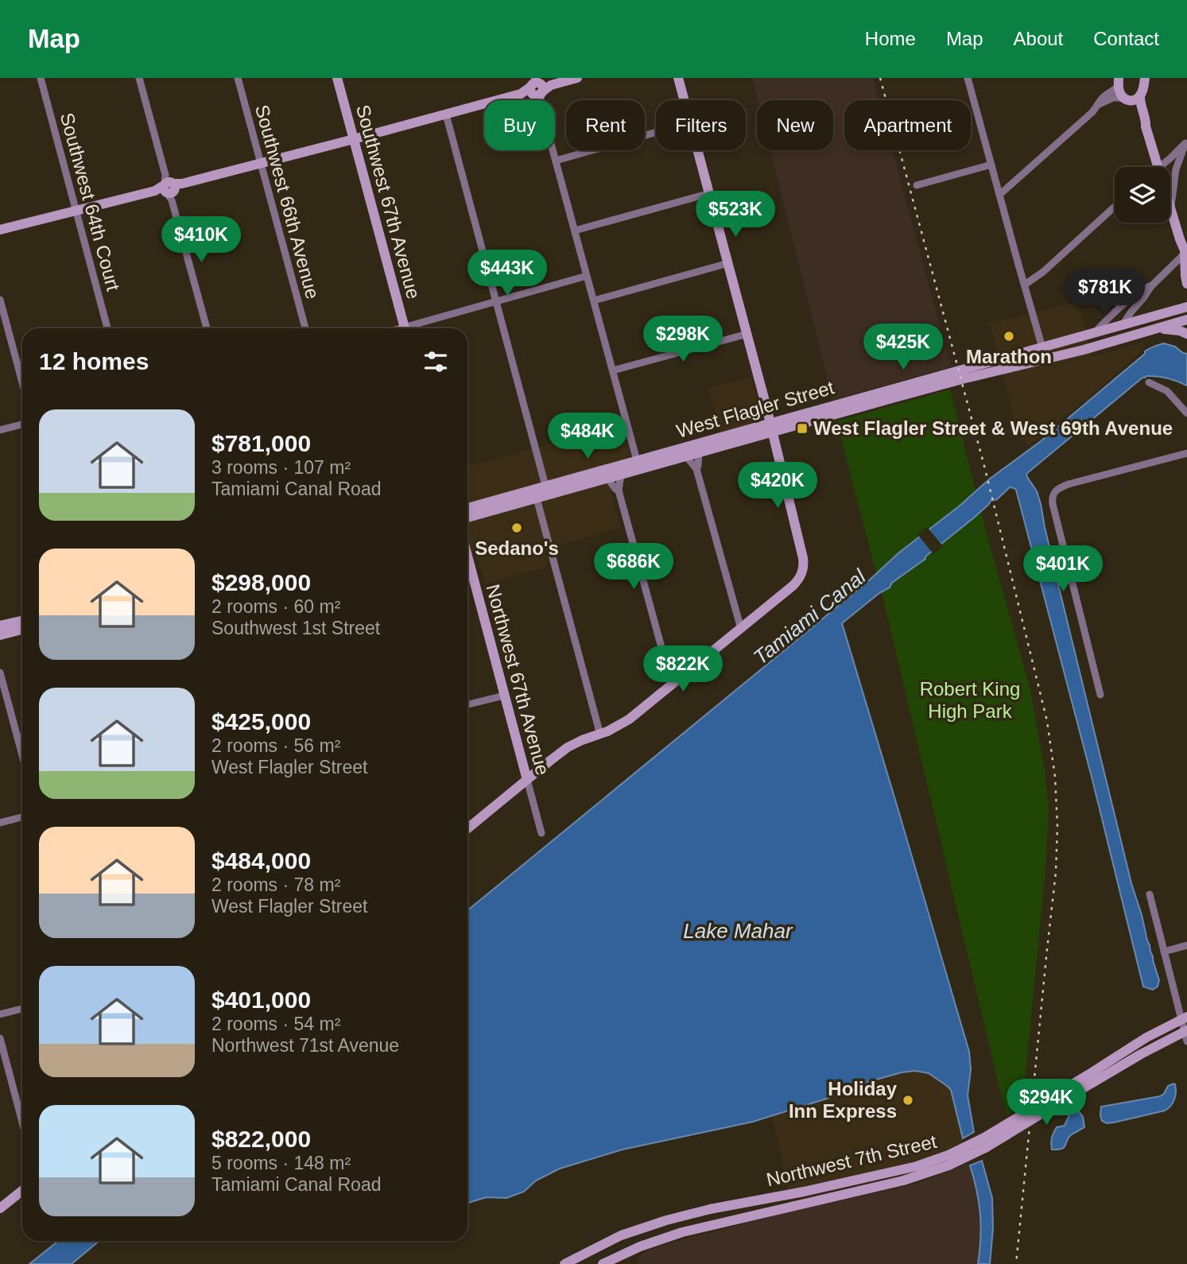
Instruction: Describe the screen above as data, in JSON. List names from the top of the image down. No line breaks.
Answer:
{"streets":{"main road":["Southwest 67th Avenue","West Flagler Street","Northwest 67th Avenue","Northwest 7th Street"],"street":["Southwest 64th Court","Southwest 66th Avenue"]},"water":["Tamiami Canal","Lake Mahar"],"parks":["Robert King High Park"],"places":{"other":["Marathon","Sedano's","Holiday Inn Express"],"transit":["West Flagler Street & West 69th Avenue"]},"page":{"header":"Map","nav":["Home","Map","About","Contact"],"chip":["Buy","Rent","Filters","New","Apartment"],"price":["$523K","$410K","$443K","$781K","$298K","$425K","$484K","$420K","$686K","$401K","$822K","$294K"],"heading":"12 homes","list":[{"name":"$781,000","note":"3 rooms · 107 m² · Tamiami Canal Road"},{"name":"$298,000","note":"2 rooms · 60 m² · Southwest 1st Street"},{"name":"$425,000","note":"2 rooms · 56 m² · West Flagler Street"},{"name":"$484,000","note":"2 rooms · 78 m² · West Flagler Street"},{"name":"$401,000","note":"2 rooms · 54 m² · Northwest 71st Avenue"},{"name":"$822,000","note":"5 rooms · 148 m² · Tamiami Canal Road"}]}}
